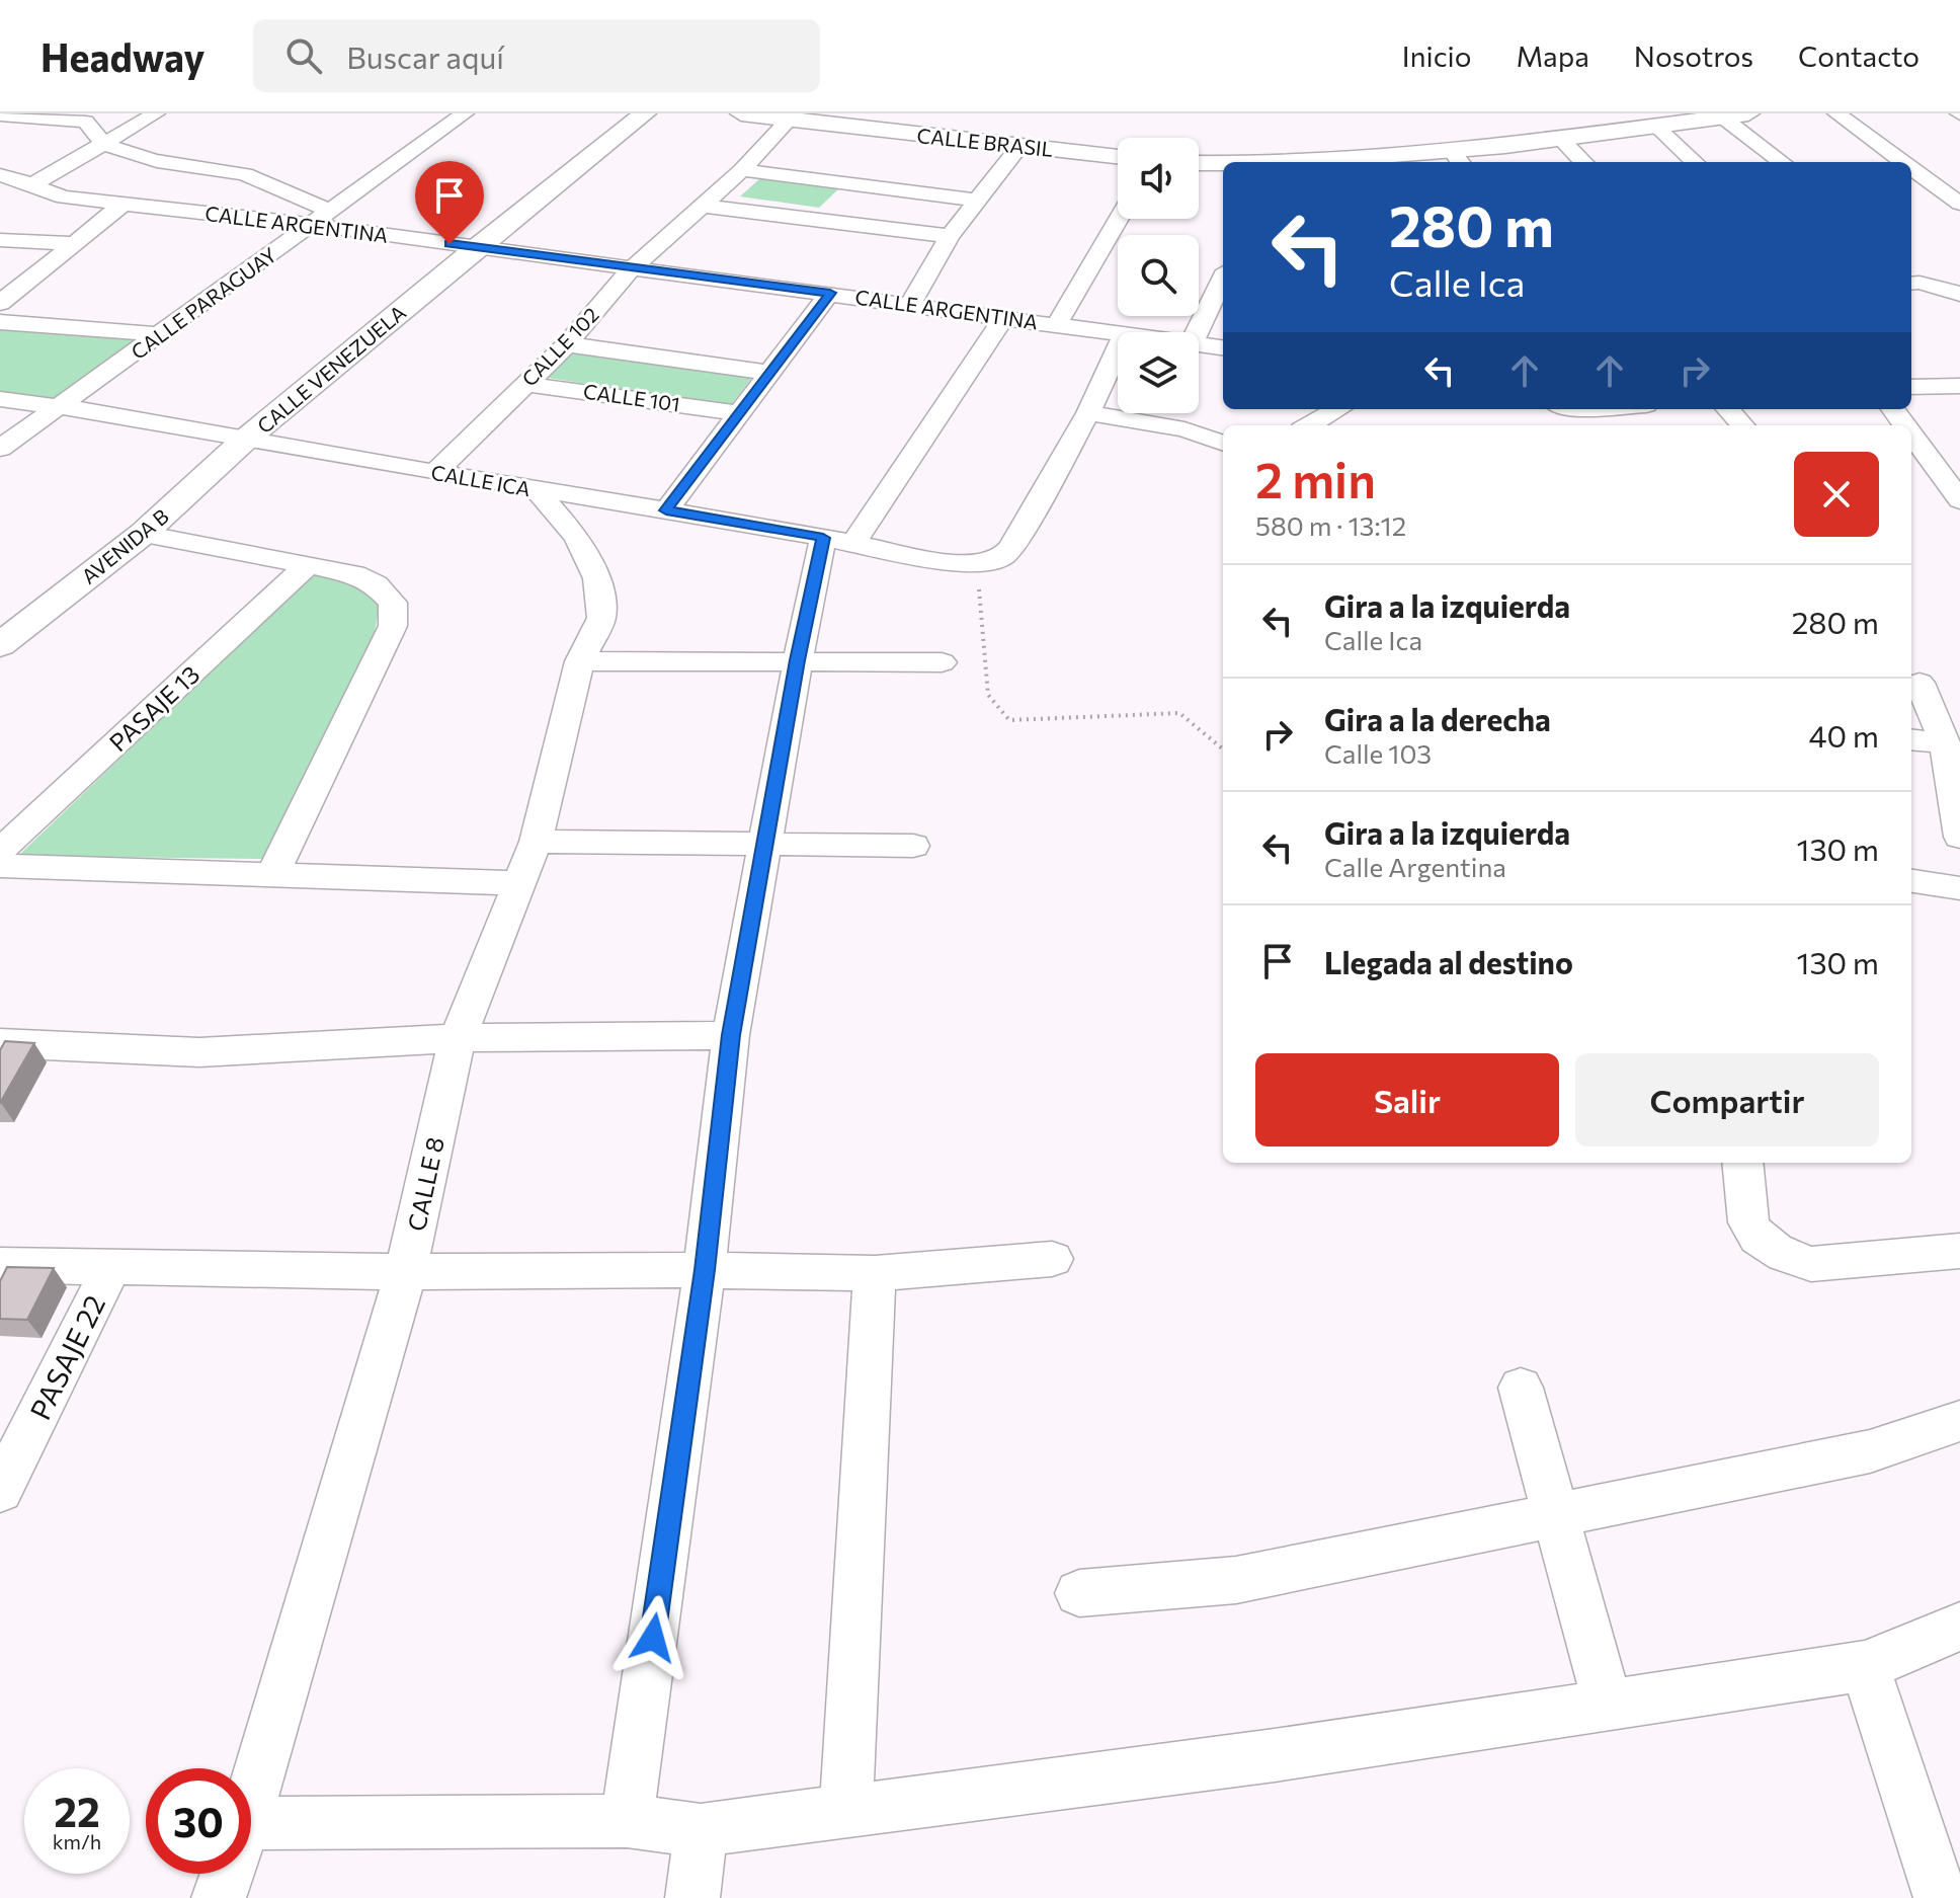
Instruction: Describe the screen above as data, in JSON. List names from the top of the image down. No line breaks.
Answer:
{"streets":{"main road":["CALLE BRASIL","CALLE VENEZUELA","AVENIDA B"],"street":["CALLE ARGENTINA","CALLE PARAGUAY","CALLE 102","CALLE 101","CALLE ICA","PASAJE 13","CALLE 8","PASAJE 22"]},"crossings":[["CALLE BRASIL","CALLE 102"],["CALLE ARGENTINA","CALLE PARAGUAY"],["CALLE ARGENTINA","CALLE 102"],["CALLE ARGENTINA","CALLE VENEZUELA"],["CALLE PARAGUAY","CALLE ICA"],["CALLE 102","CALLE 101"],["CALLE 102","CALLE ICA"],["CALLE VENEZUELA","CALLE ICA"],["CALLE VENEZUELA","AVENIDA B"],["CALLE ICA","AVENIDA B"],["CALLE ICA","CALLE 8"]],"page":{"header":"Headway","search":"Buscar aquí","nav":["Inicio","Mapa","Nosotros","Contacto"],"turn":["280 m","Calle Ica"],"heading":["2 min","580 m · 13:12"],"list":[{"name":"Gira a la izquierda","note":"Calle Ica","value":"280 m"},{"name":"Gira a la derecha","note":"Calle 103","value":"40 m"},{"name":"Gira a la izquierda","note":"Calle Argentina","value":"130 m"},{"name":"Llegada al destino","value":"130 m"}],"buttons":["Salir","Compartir"],"speed":"22 km/h","limit":"30"}}
